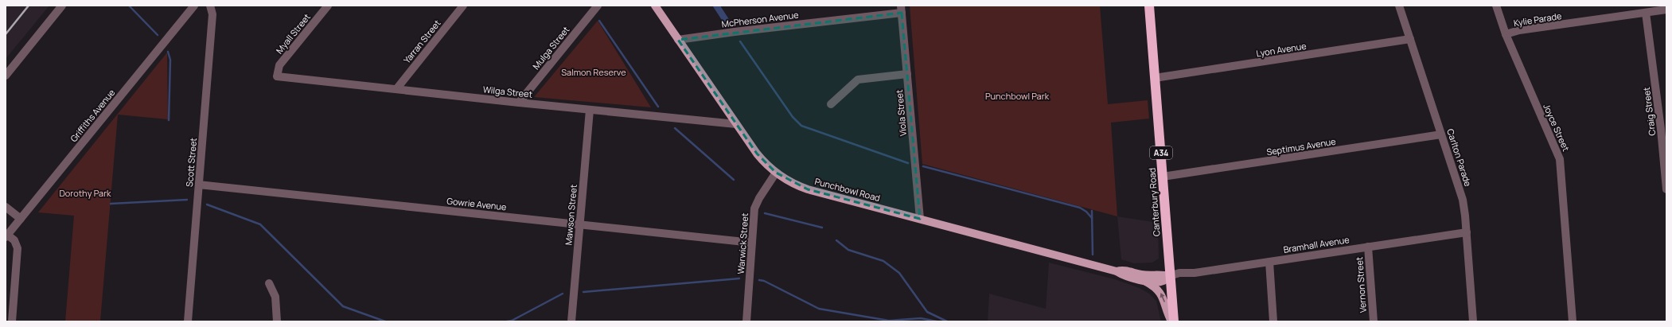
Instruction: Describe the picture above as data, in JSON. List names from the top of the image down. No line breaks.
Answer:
{"streets":{"highway":["A34","Canterbury Road"],"main road":["Punchbowl Road"],"street":["McPherson Avenue","Kylie Parade","Myall Street","Yarran Street","Mulga Street","Lyon Avenue","Wilga Street","Craig Street","Viola Street","Griffiths Avenue","Joyce Street","Septimus Avenue","Carlton Parade","Scott Street","Gowrie Avenue","Mawson Street","Warwick Street","Bramhall Avenue","Vernon Street"]},"crossings":[["McPherson Avenue","Viola Street"],["McPherson Avenue","Punchbowl Road"],["Kylie Parade","Craig Street"],["Kylie Parade","Joyce Street"],["Myall Street","Wilga Street"],["Yarran Street","Wilga Street"],["Mulga Street","Wilga Street"],["Lyon Avenue","Carlton Parade"],["Lyon Avenue","Canterbury Road"],["Wilga Street","Punchbowl Road"],["Wilga Street","Mawson Street"],["Viola Street","Punchbowl Road"],["Septimus Avenue","Carlton Parade"],["Septimus Avenue","Canterbury Road"],["Carlton Parade","Bramhall Avenue"],["Scott Street","Gowrie Avenue"],["Punchbowl Road","Canterbury Road"],["Punchbowl Road","Warwick Street"],["Punchbowl Road","Bramhall Avenue"],["Canterbury Road","Bramhall Avenue"],["Gowrie Avenue","Mawson Street"],["Gowrie Avenue","Warwick Street"],["Bramhall Avenue","Vernon Street"]],"parks":["Salmon Reserve","Punchbowl Park","Dorothy Park"]}
